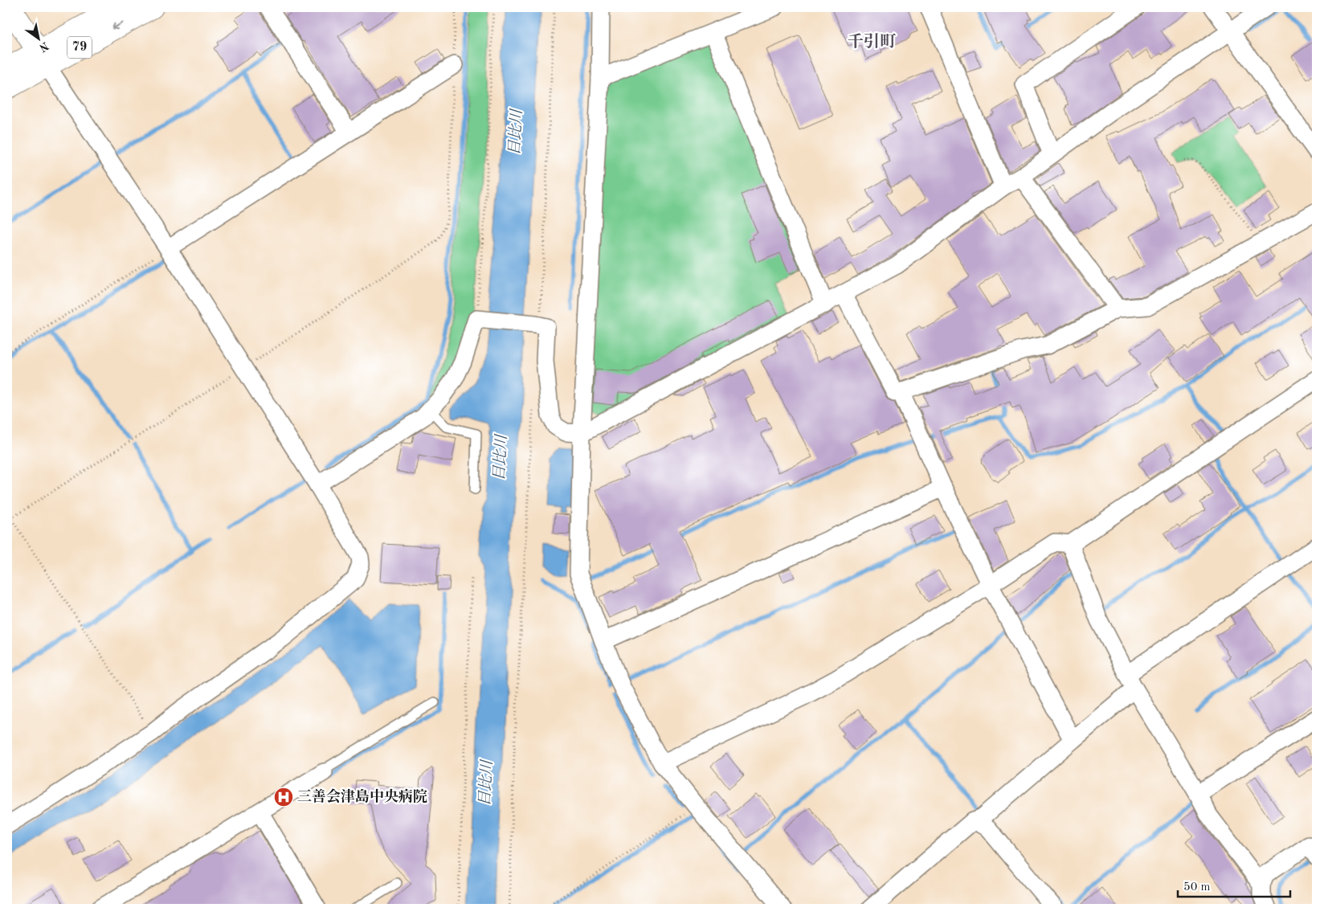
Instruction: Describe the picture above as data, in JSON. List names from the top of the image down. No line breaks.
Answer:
{"streets":{"main road":["79"]},"districts":["千引町"],"water":["目比川"],"places":{"hospital":["三善会津島中央病院"]},"scale_bar":"50 m","north":"bottom right"}
